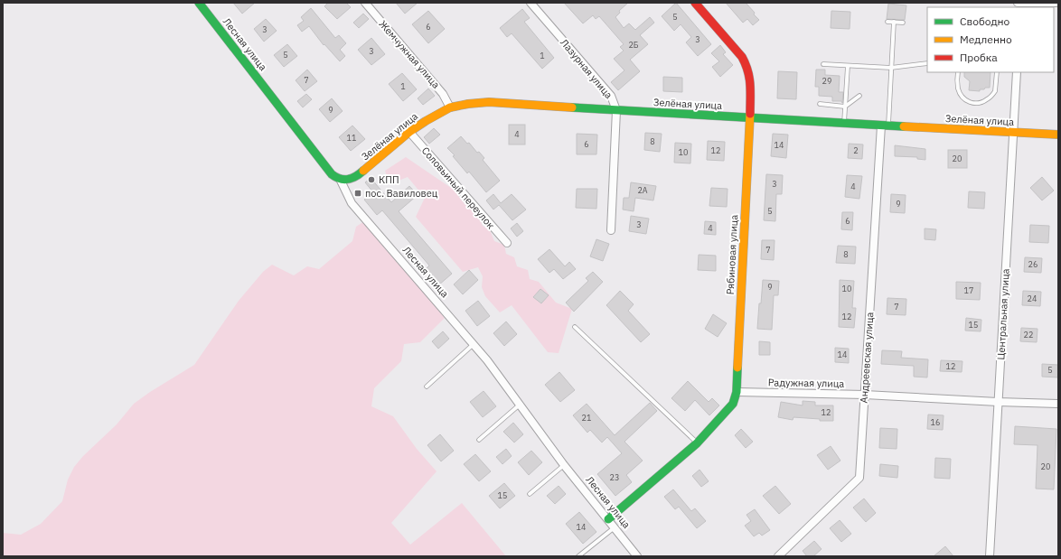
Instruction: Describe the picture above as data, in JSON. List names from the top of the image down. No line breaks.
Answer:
{"streets":{"street":["Лесная улица","Жемчужная улица","Лазурная улица","Зелёная улица","Соловьиный переулок","Рябиновая улица","Центральная улица","Андреевская улица","Радужная улица"]},"crossings":[["Лесная улица","Зелёная улица"],["Жемчужная улица","Зелёная улица"],["Лазурная улица","Зелёная улица"],["Зелёная улица","Соловьиный переулок"],["Зелёная улица","Рябиновая улица"],["Зелёная улица","Центральная улица"],["Зелёная улица","Андреевская улица"],["Рябиновая улица","Радужная улица"],["Центральная улица","Радужная улица"],["Андреевская улица","Радужная улица"]],"places":{"other":["КПП"],"transit":["пос. Вавиловец"]},"house_numbers":["5","6","3","3","2Б","3","5","1","7","29","1","9","4","11","8","6","14","12","2","10","20","3","4","2А","9","5","6","3","4","7","8","26","9","10","17","24","7","12","15","22","14","12","5","12","21","16","20","23","15","14"],"legend":["Свободно","Медленно","Пробка"]}
